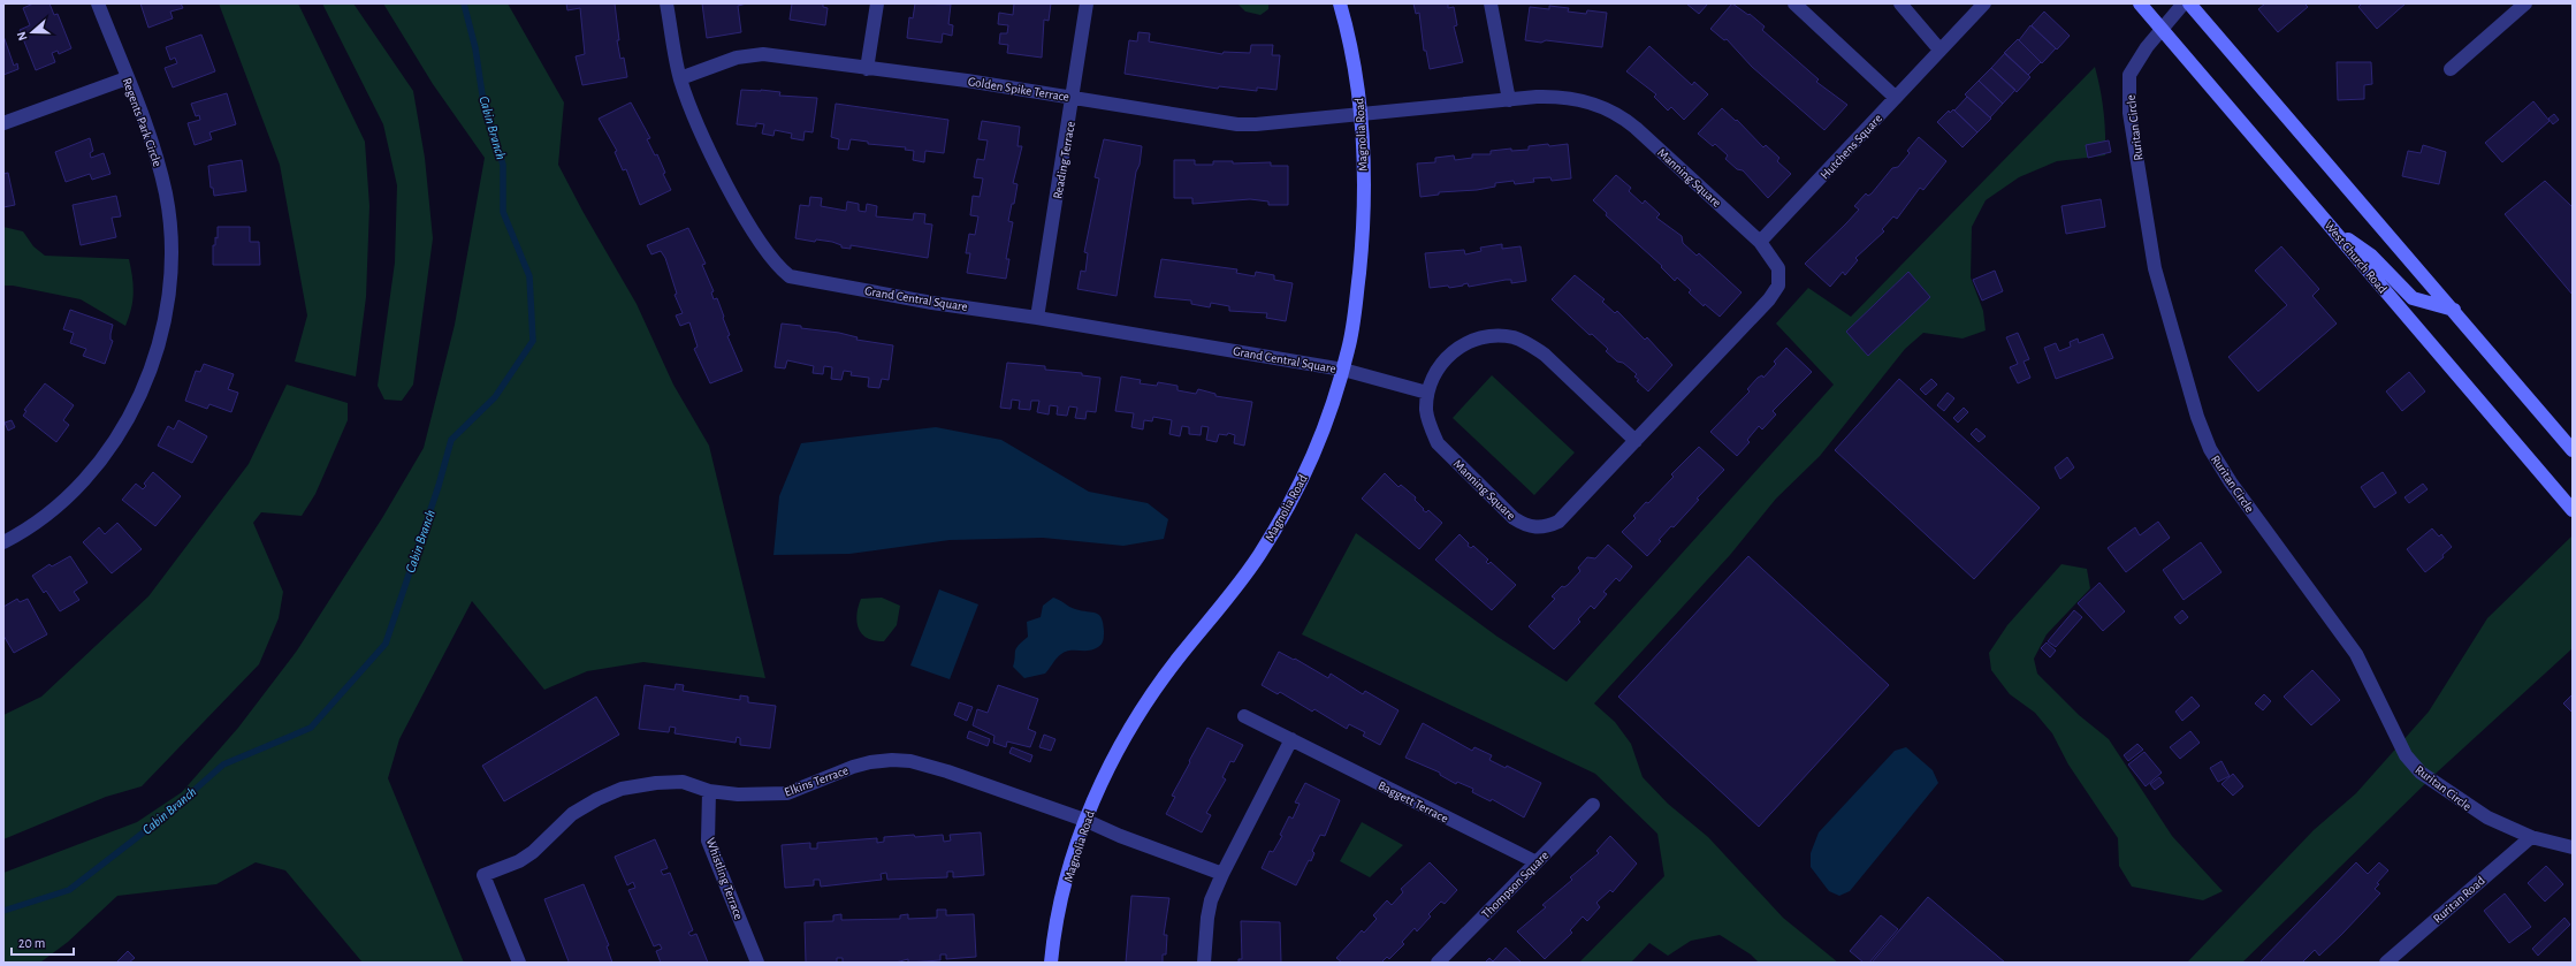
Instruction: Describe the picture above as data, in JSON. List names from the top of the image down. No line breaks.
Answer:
{"streets":{"main road":["Magnolia Road","West Church Road"],"street":["Golden Spike Terrace","Regents Park Circle","Ruritan Circle","Hutchens Square","Reading Terrace","Manning Square","Grand Central Square","Elkins Terrace","Baggett Terrace","Whistling Terrace","Thompson Square","Ruritan Road"]},"crossings":[["Golden Spike Terrace","Magnolia Road"],["Golden Spike Terrace","Reading Terrace"],["Golden Spike Terrace","Manning Square"],["Golden Spike Terrace","Grand Central Square"],["Ruritan Circle","West Church Road"],["Ruritan Circle","Ruritan Road"],["Magnolia Road","Manning Square"],["Magnolia Road","Grand Central Square"],["Magnolia Road","Elkins Terrace"],["Hutchens Square","Manning Square"],["Reading Terrace","Grand Central Square"],["Elkins Terrace","Whistling Terrace"],["Baggett Terrace","Thompson Square"]],"water":["Cabin Branch"],"scale_bar":"20 m","north":"left"}
